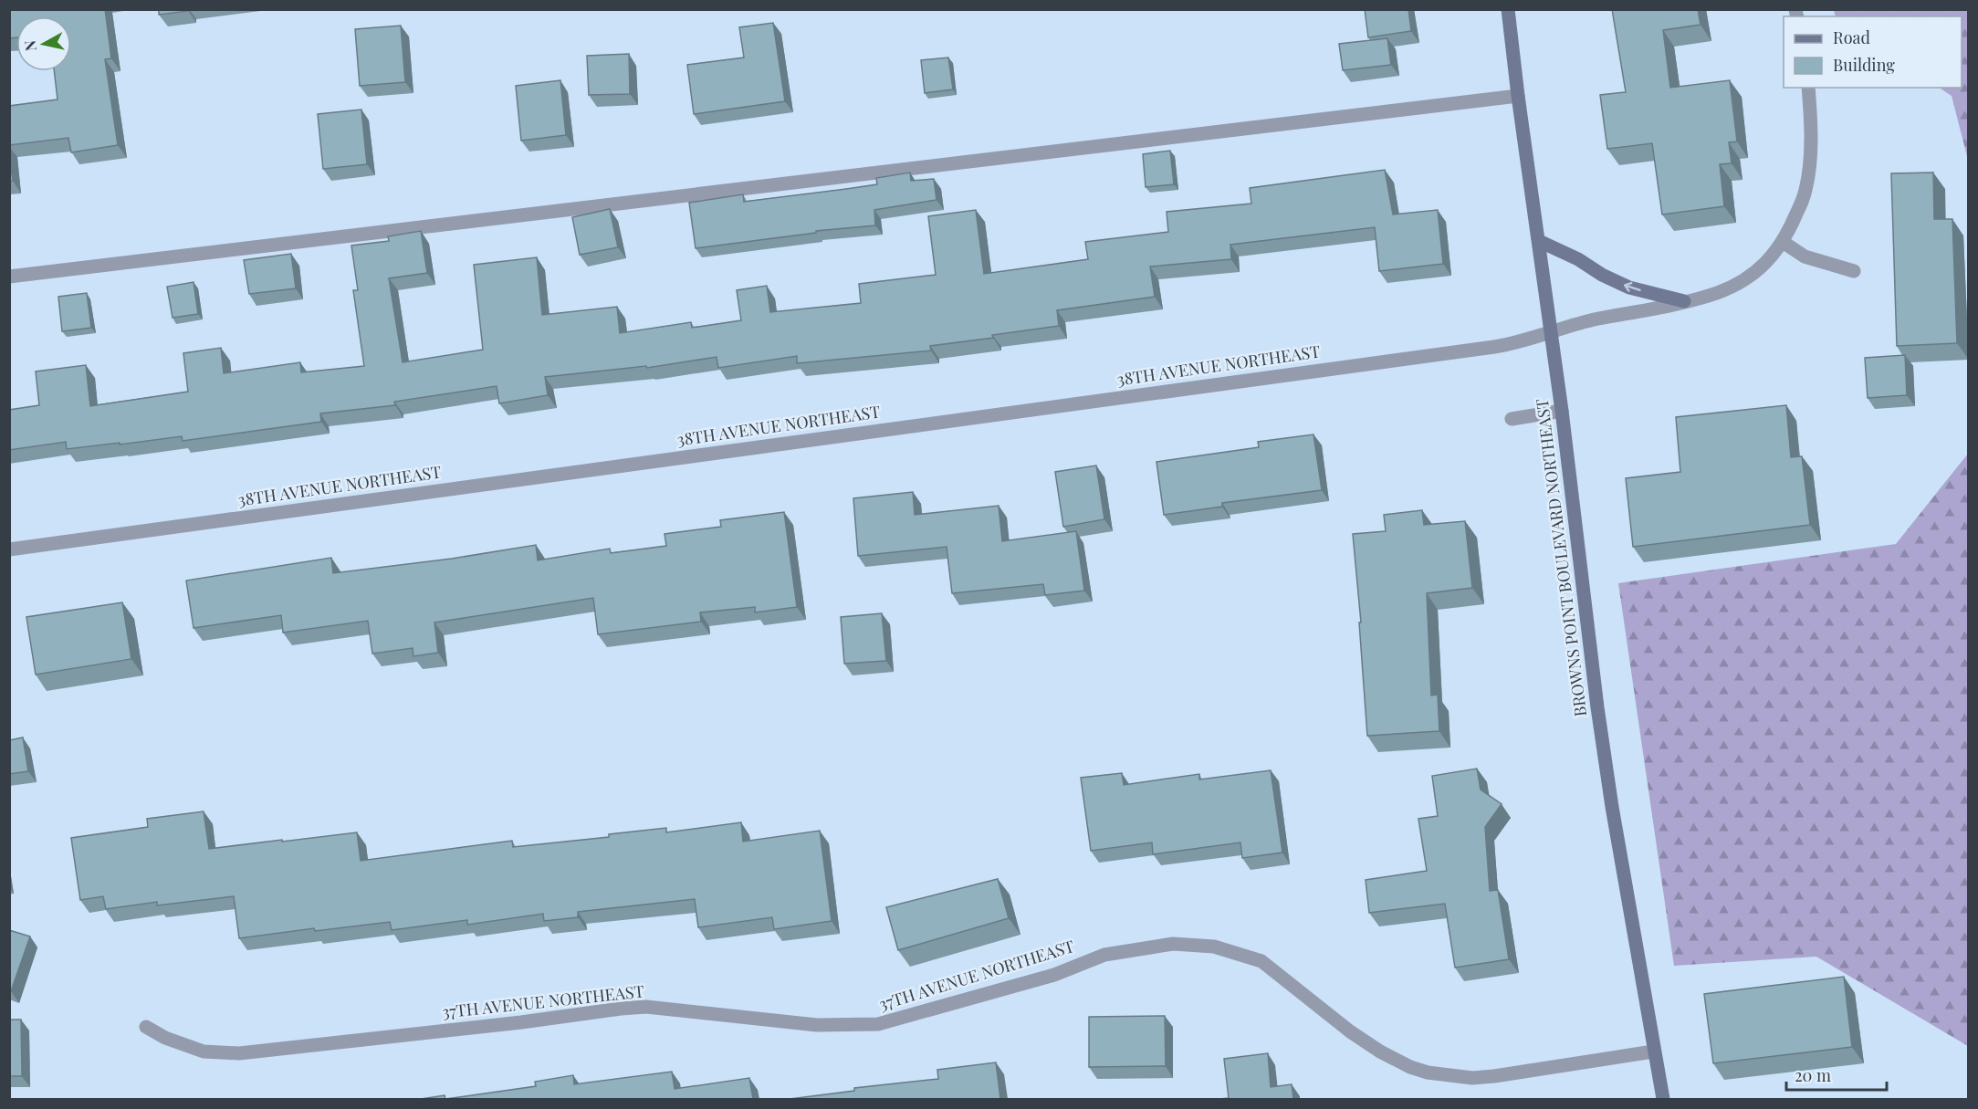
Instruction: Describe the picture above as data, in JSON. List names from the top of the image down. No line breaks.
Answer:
{"streets":{"street":["38TH AVENUE NORTHEAST","BROWNS POINT BOULEVARD NORTHEAST","37TH AVENUE NORTHEAST"]},"crossings":[["38TH AVENUE NORTHEAST","BROWNS POINT BOULEVARD NORTHEAST"],["BROWNS POINT BOULEVARD NORTHEAST","37TH AVENUE NORTHEAST"]],"legend":["Road","Building"],"scale_bar":"20 m","north":"left"}
